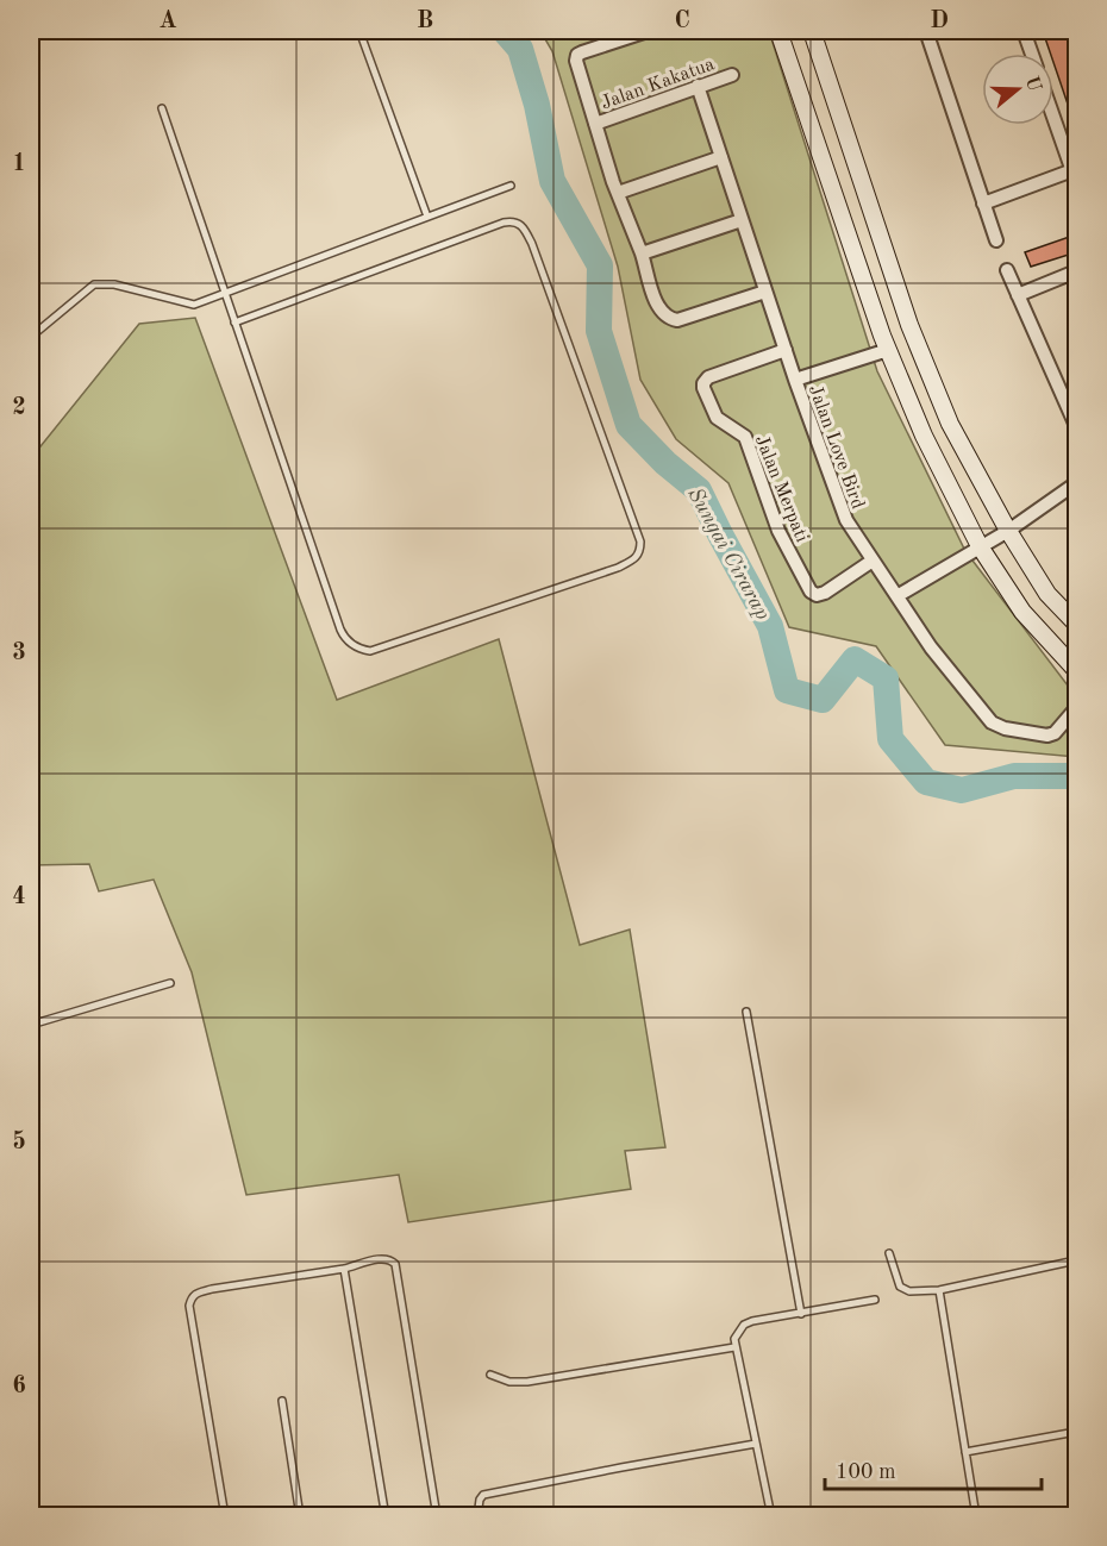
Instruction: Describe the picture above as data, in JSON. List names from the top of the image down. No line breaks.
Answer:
{"streets":{"street":["Jalan Kakatua","Jalan Love Bird","Jalan Merpati"]},"crossings":[["Jalan Kakatua","Jalan Love Bird"],["Jalan Love Bird","Jalan Merpati"]],"water":["Sungai Cirarap"],"scale_bar":"100 m","north":"right","grid":{"columns":["A","B","C","D"],"rows":["1","2","3","4","5","6"]}}
